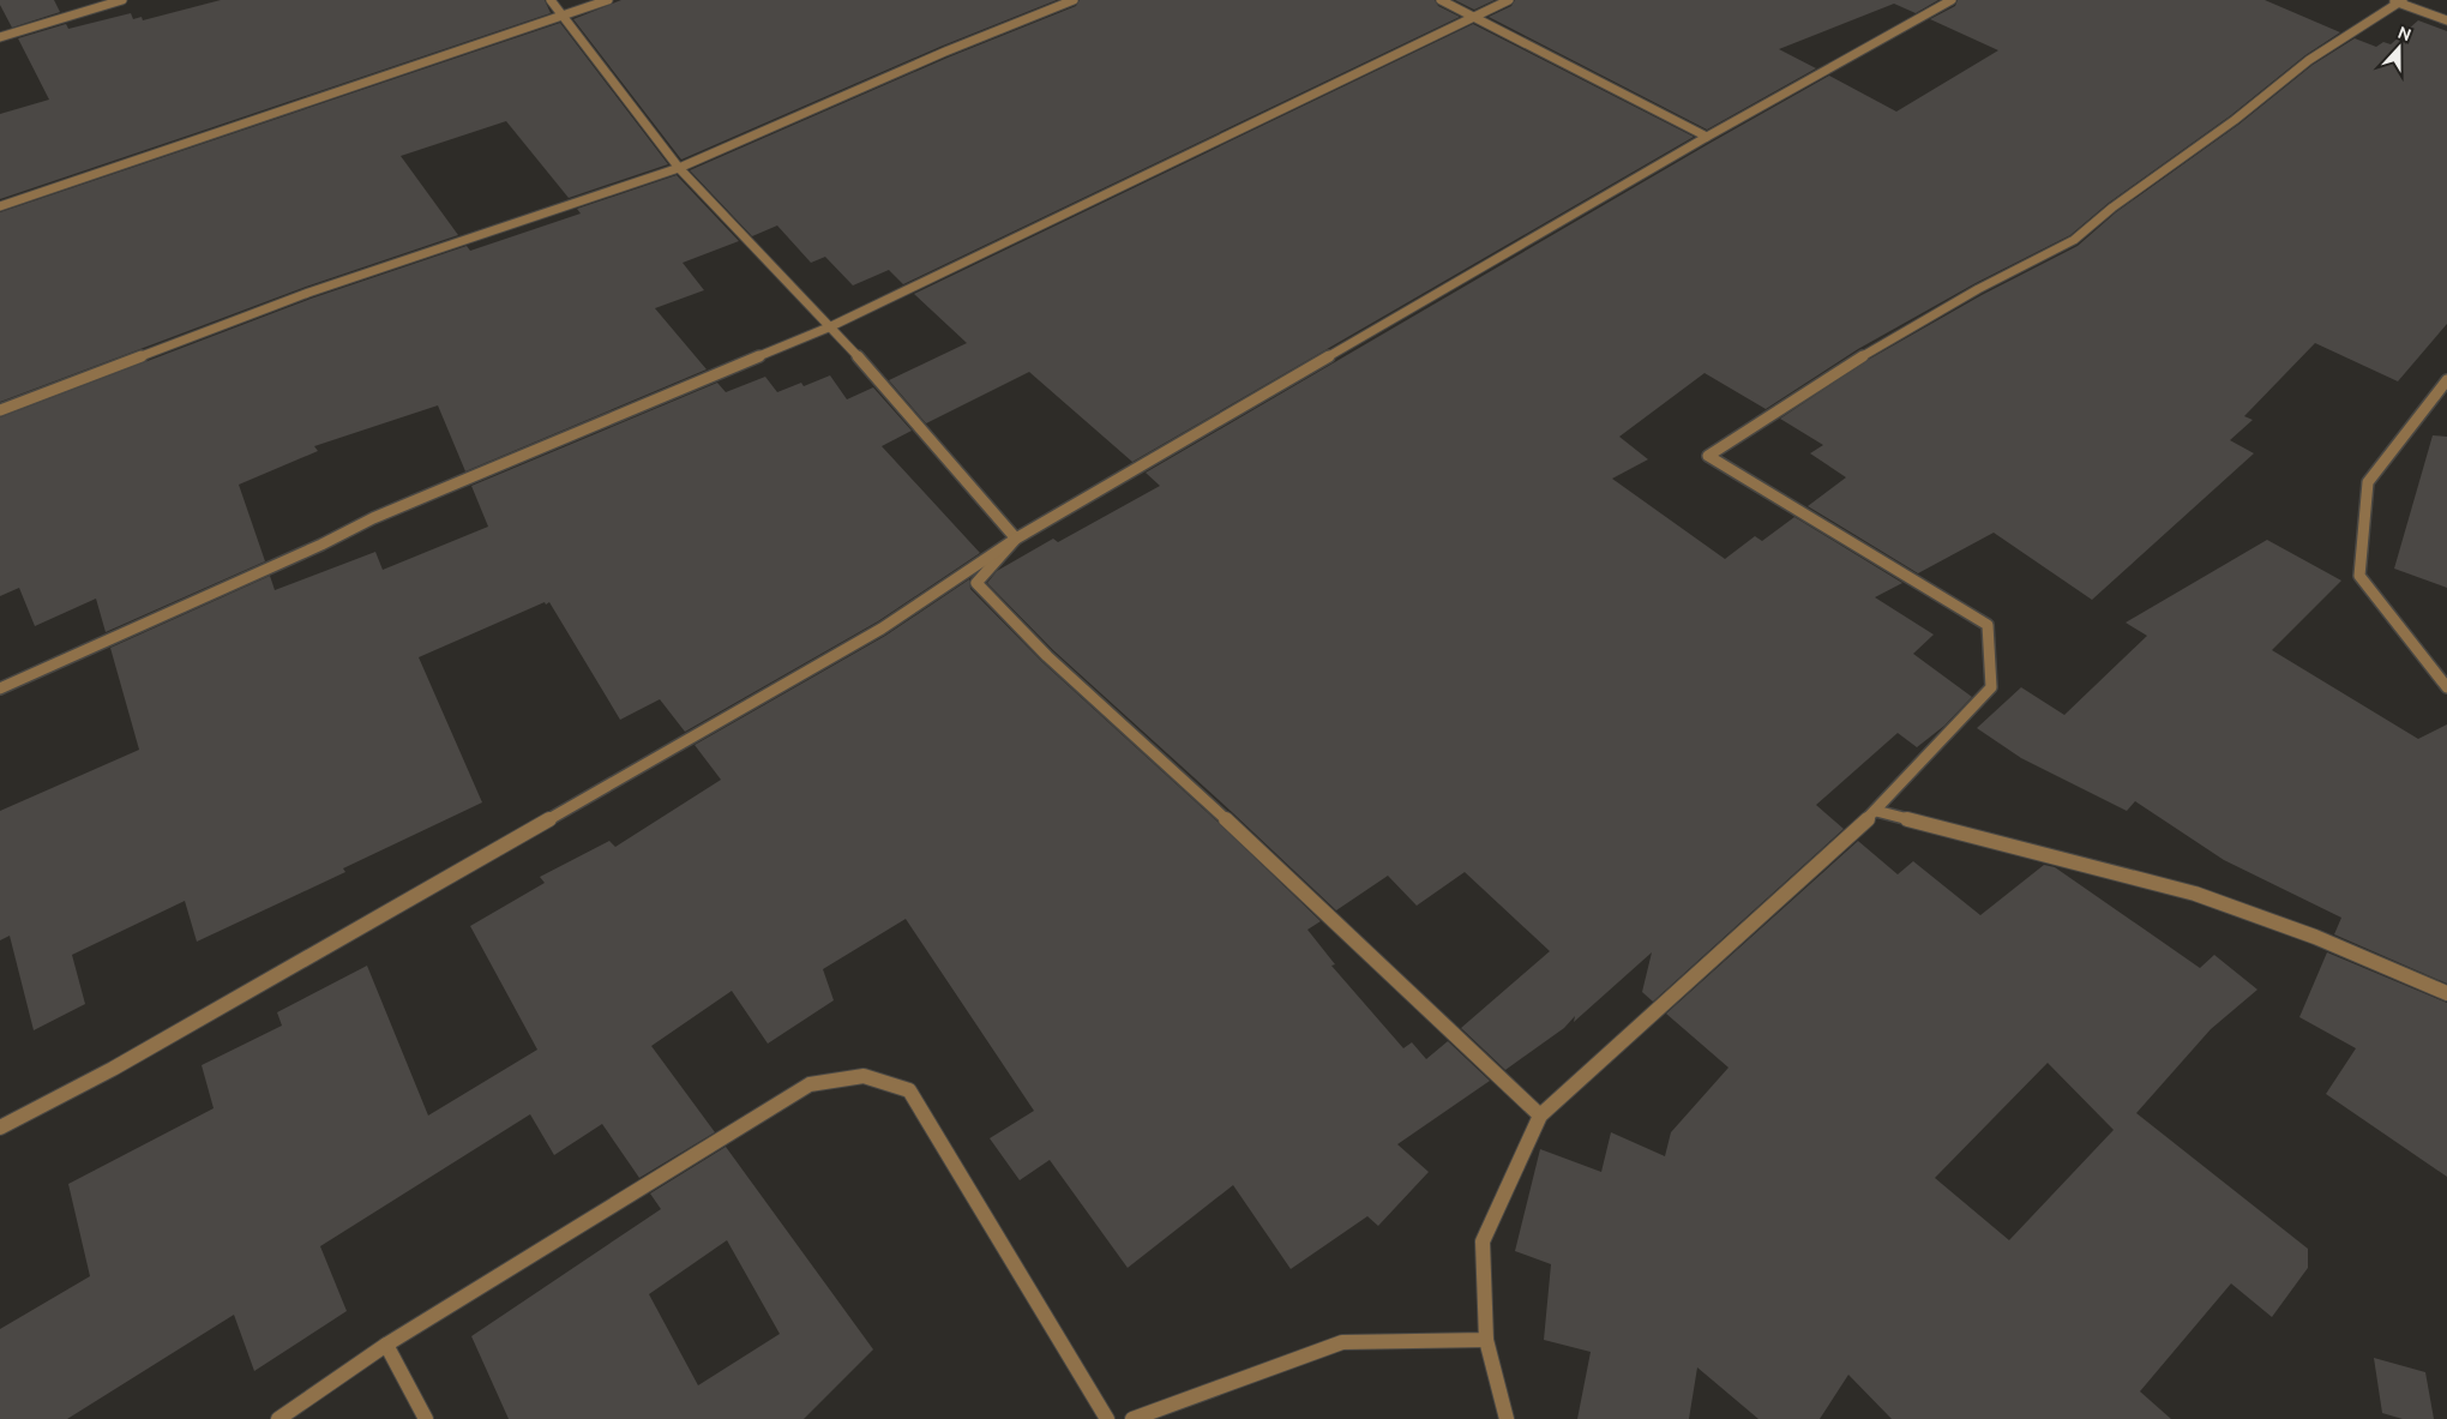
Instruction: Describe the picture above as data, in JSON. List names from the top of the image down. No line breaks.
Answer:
{"north":"top"}
